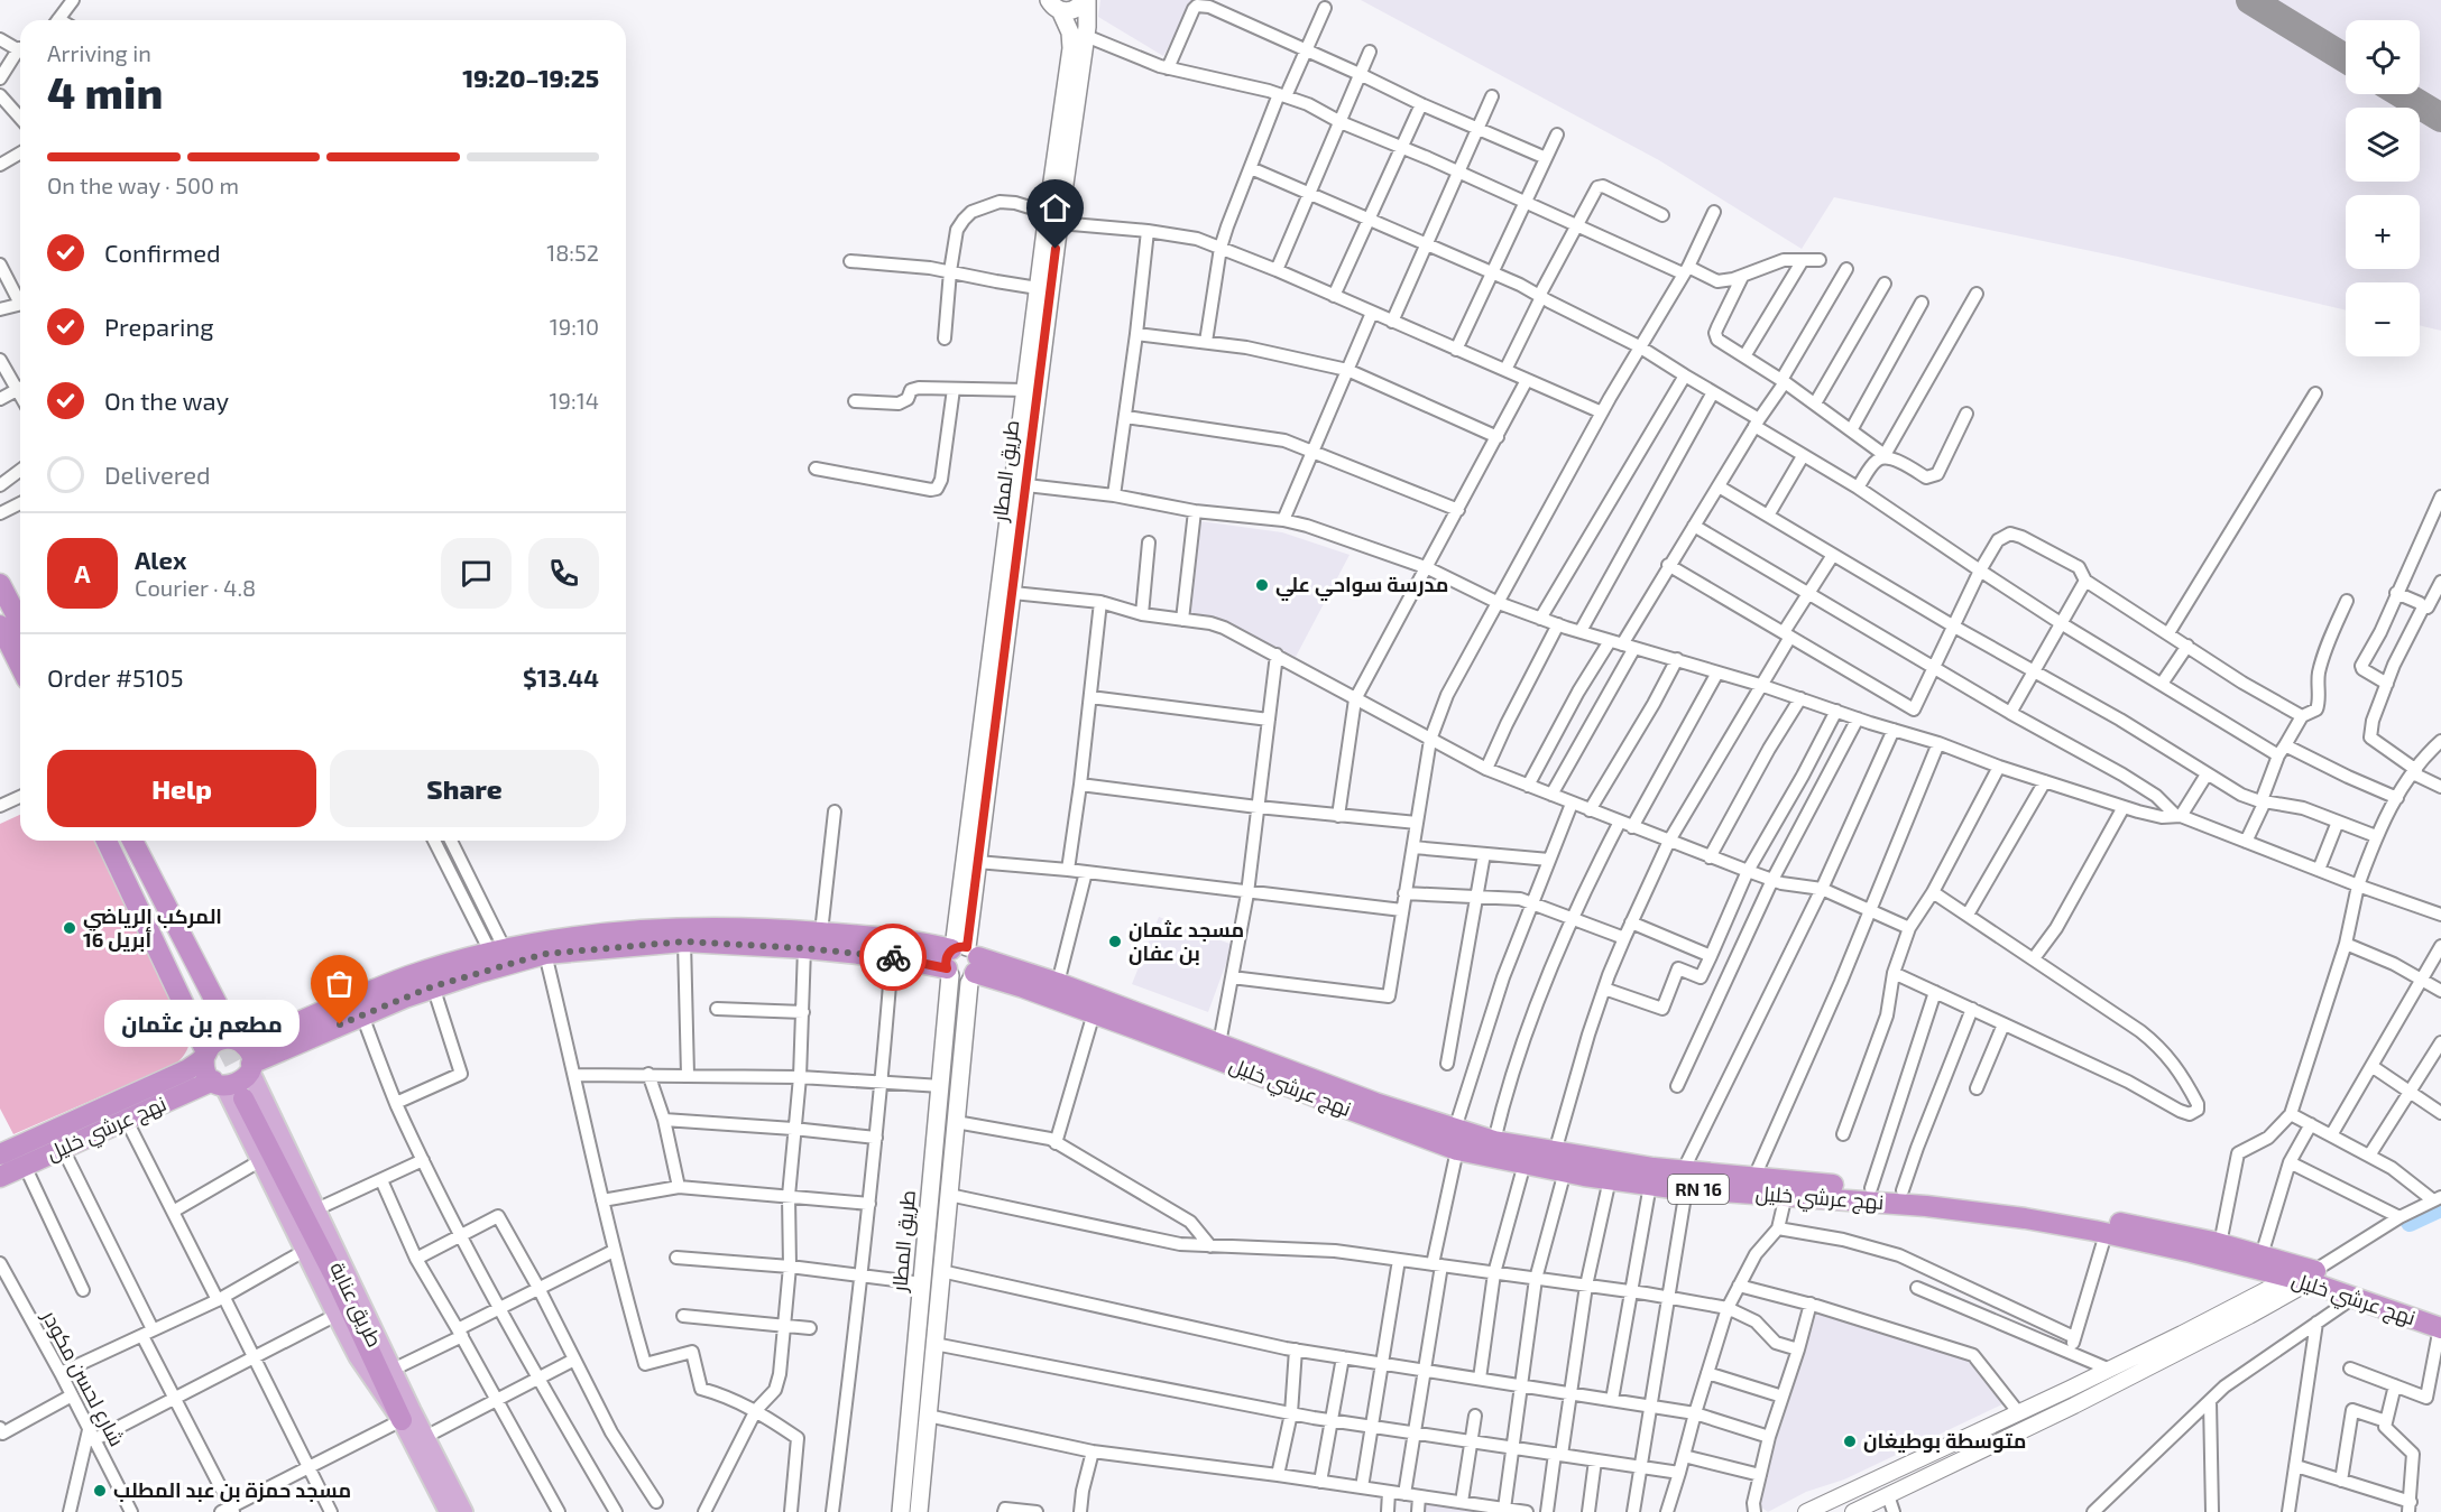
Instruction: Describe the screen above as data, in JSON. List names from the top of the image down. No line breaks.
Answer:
{"streets":{"highway":["نهج عرشي خليل","RN 16","طريق عنابة"],"main road":["طريق المطار"],"street":["شارع لحسن مكودر"]},"crossings":[["طريق المطار","نهج عرشي خليل"]],"places":["مدرسة سواحي علي","المركب الرياضي 16 أبريل","مسجد عثمان بن عفان","مطعم بن عثمان","متوسطة بوطيغان","مسجد حمزة بن عبد المطلب"],"page":{"map_buttons":["+","−"],"heading":["4 min","Arriving in","19:20–19:25"],"panel":["Alex","Courier · 4.8","Order #5105","$13.44"],"bar":"On the way · 500 m","list":[["Confirmed","18:52"],["Preparing","19:10"],["On the way","19:14"],"Delivered"],"round":"A","buttons":["Help","Share"],"bubble":"مطعم بن عثمان"}}
